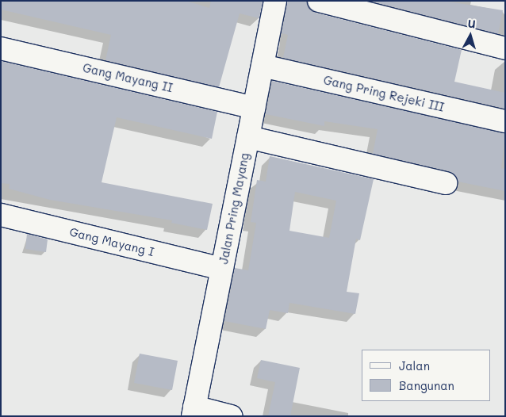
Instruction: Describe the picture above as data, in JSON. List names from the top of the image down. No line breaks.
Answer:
{"streets":{"street":["Gang Mayang II","Gang Pring Rejeki III","Jalan Pring Mayang","Gang Mayang I"]},"crossings":[["Gang Mayang II","Jalan Pring Mayang"],["Gang Pring Rejeki III","Jalan Pring Mayang"],["Jalan Pring Mayang","Gang Mayang I"]],"legend":["Jalan","Bangunan"],"north":"top"}
